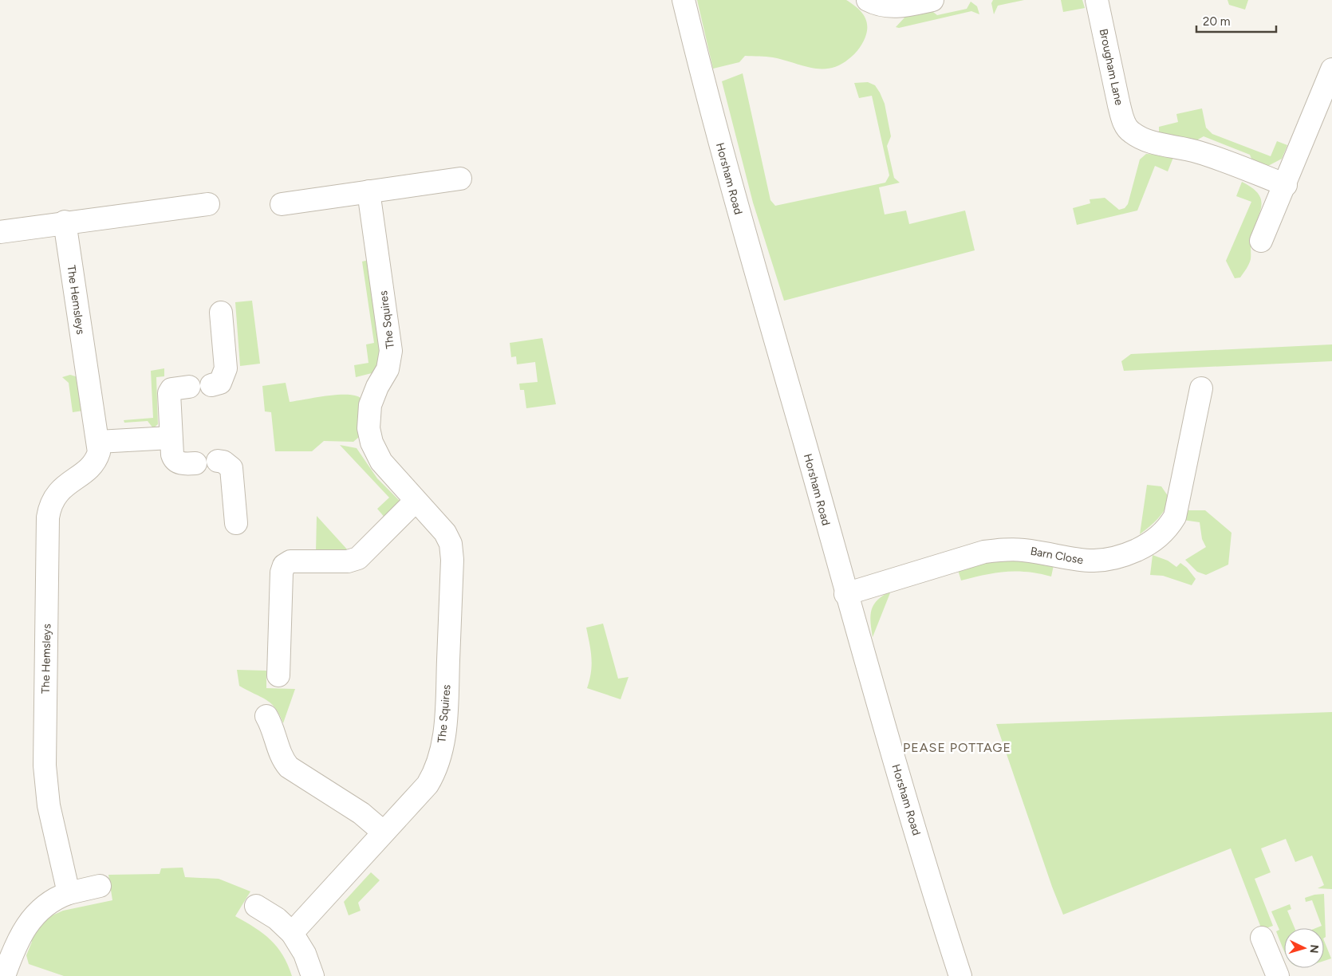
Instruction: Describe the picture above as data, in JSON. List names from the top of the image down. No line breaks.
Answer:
{"streets":{"street":["Brougham Lane","Horsham Road","The Hemsleys","The Squires","Barn Close"]},"crossings":[["Horsham Road","Barn Close"]],"districts":["PEASE POTTAGE"],"scale_bar":"20 m","north":"right"}
